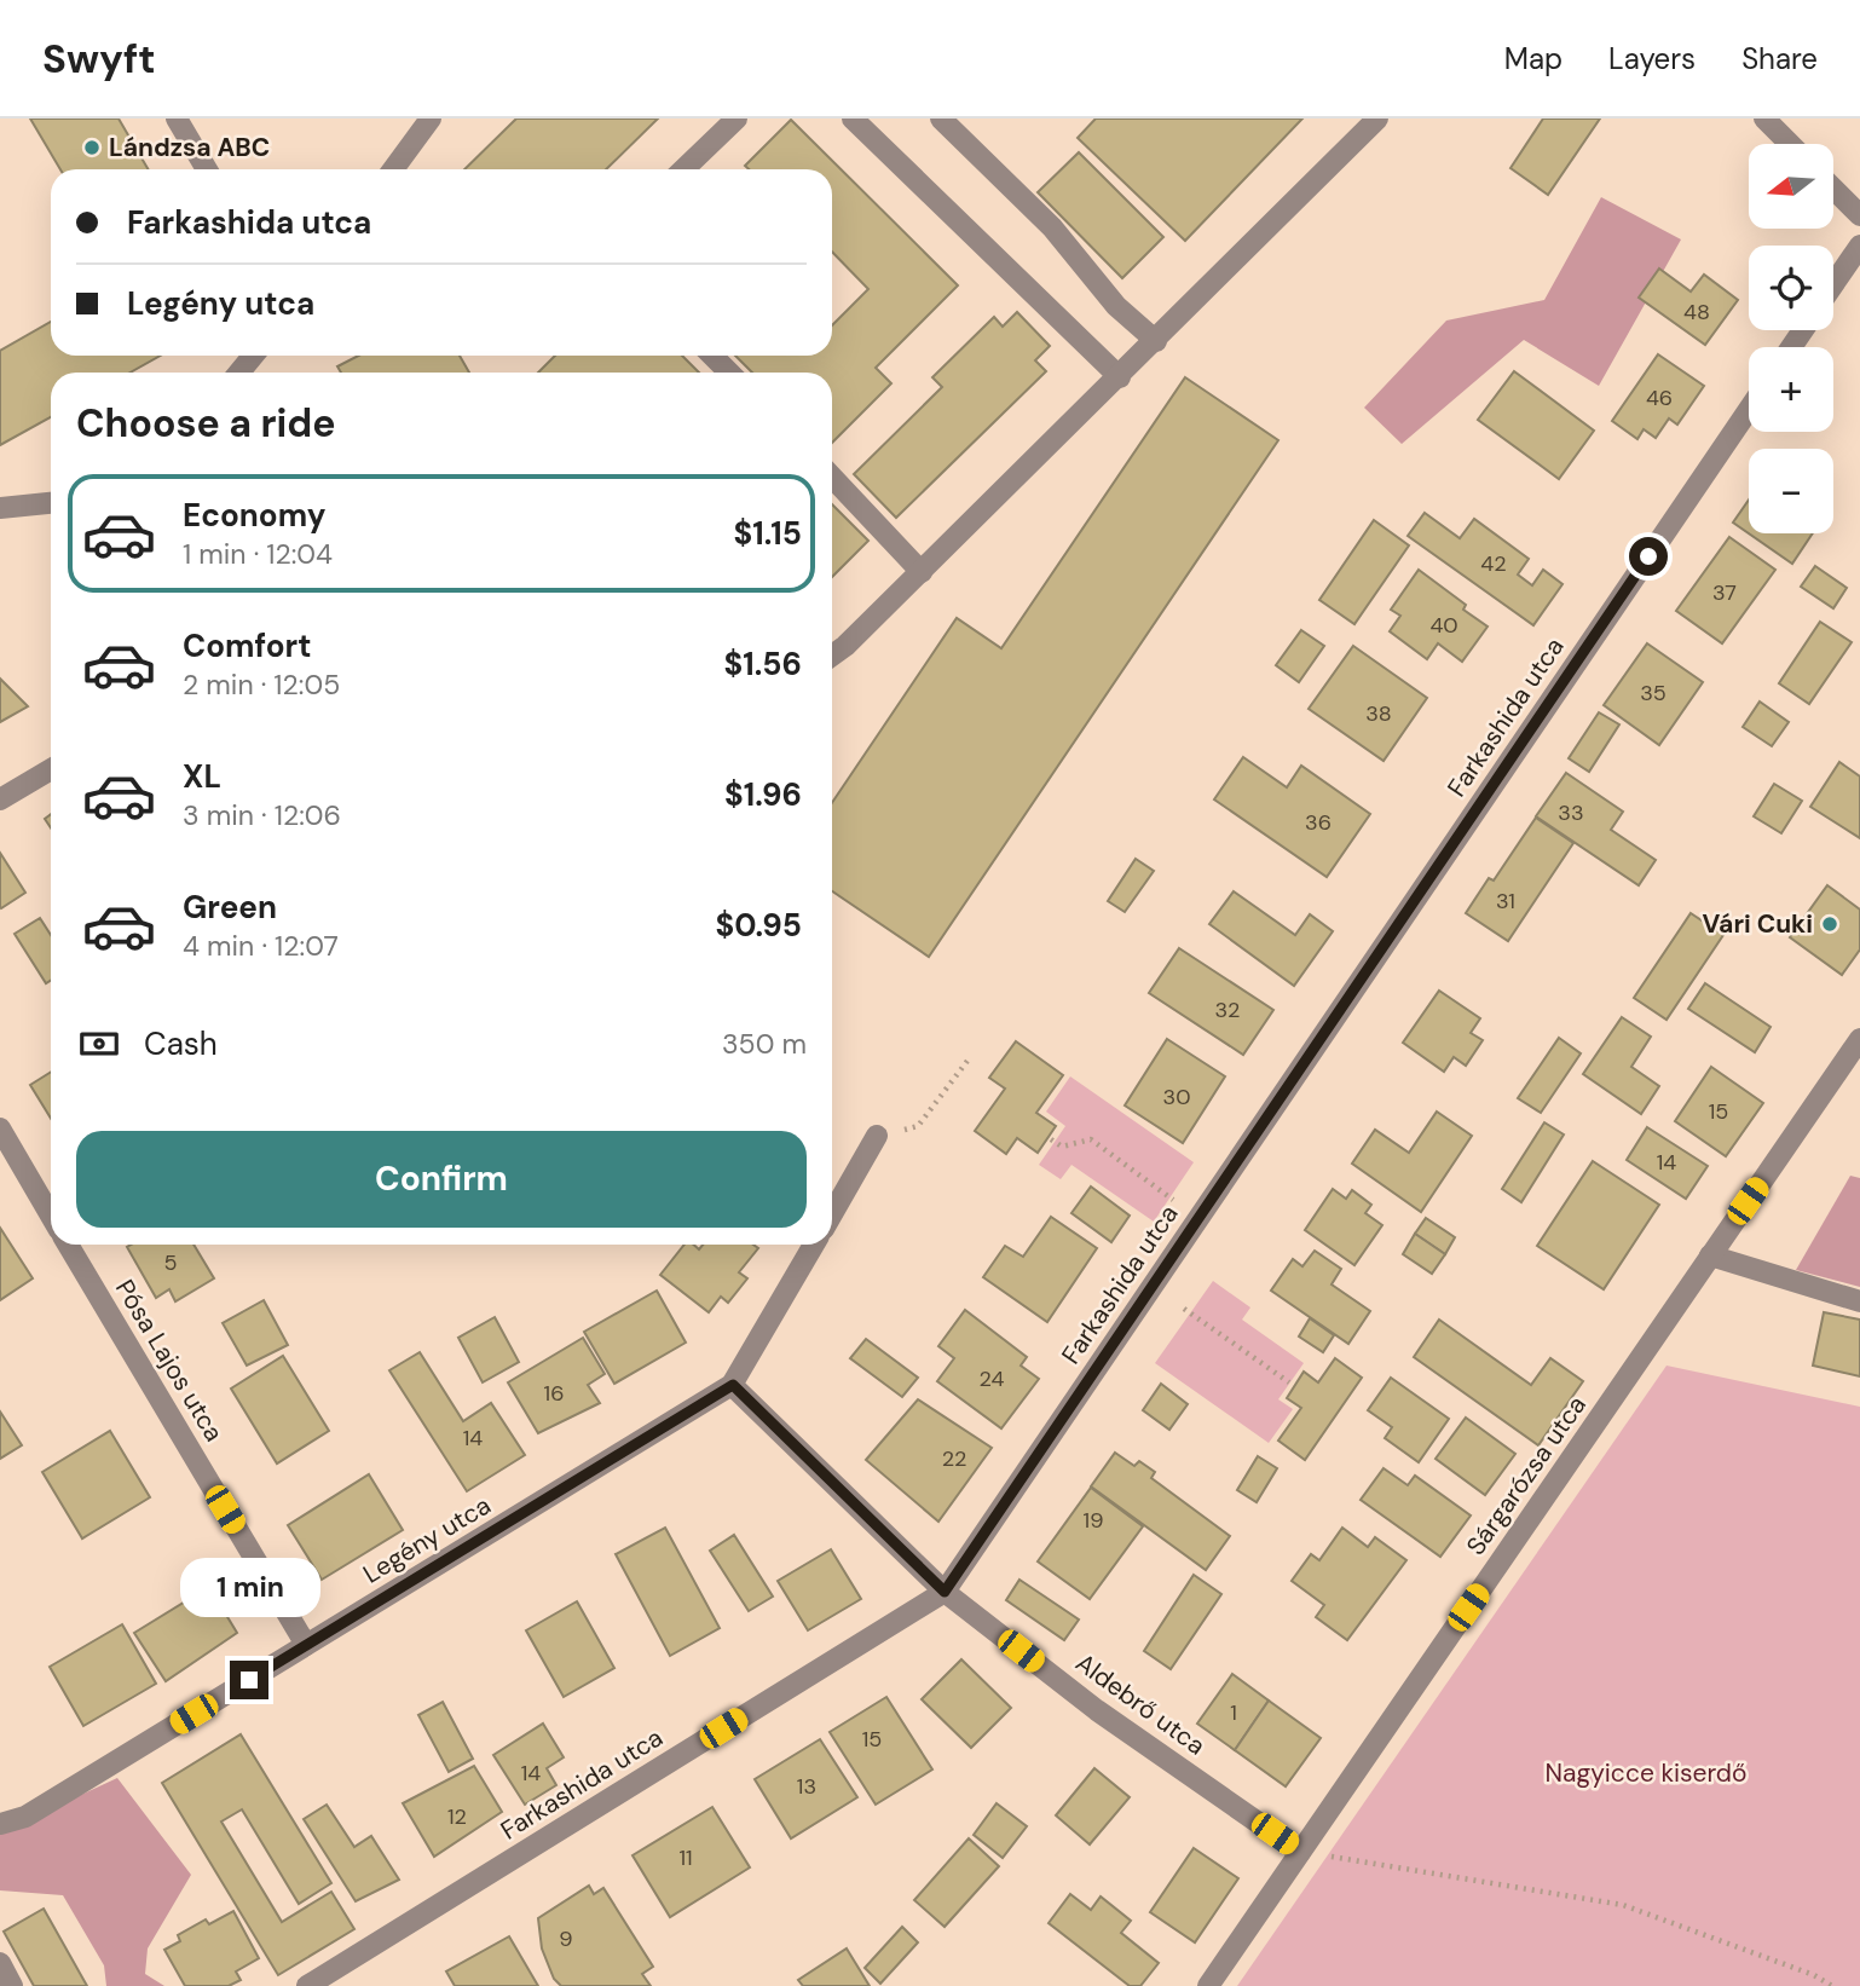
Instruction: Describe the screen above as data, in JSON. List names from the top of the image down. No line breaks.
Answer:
{"streets":{"street":["Farkashida utca","Pósa Lajos utca","Sárgarózsa utca","Legény utca","Aldebrő utca"]},"crossings":[["Farkashida utca","Aldebrő utca"],["Pósa Lajos utca","Legény utca"],["Sárgarózsa utca","Aldebrő utca"],["Legény utca","Aldebrő utca"]],"parks":["Nagyicce kiserdő"],"places":["Lándzsa ABC","Vári Cuki"],"house_numbers":["48","46","42","37","40","35","38","33","36","31","32","30","15","14","5","24","16","14","22","19","1","15","14","13","12","11","9"],"north":"left","page":{"header":"Swyft","nav":["Map","Layers","Share"],"map_buttons":["+","−"],"banner":["Farkashida utca","Legény utca"],"heading":"Choose a ride","list":[{"name":"Economy","note":"1 min · 12:04","value":"$1.15"},{"name":"Comfort","note":"2 min · 12:05","value":"$1.56"},{"name":"XL","note":"3 min · 12:06","value":"$1.96"},{"name":"Green","note":"4 min · 12:07","value":"$0.95"}],"pay":["Cash","350 m"],"buttons":"Confirm","bubble":"1 min"}}
